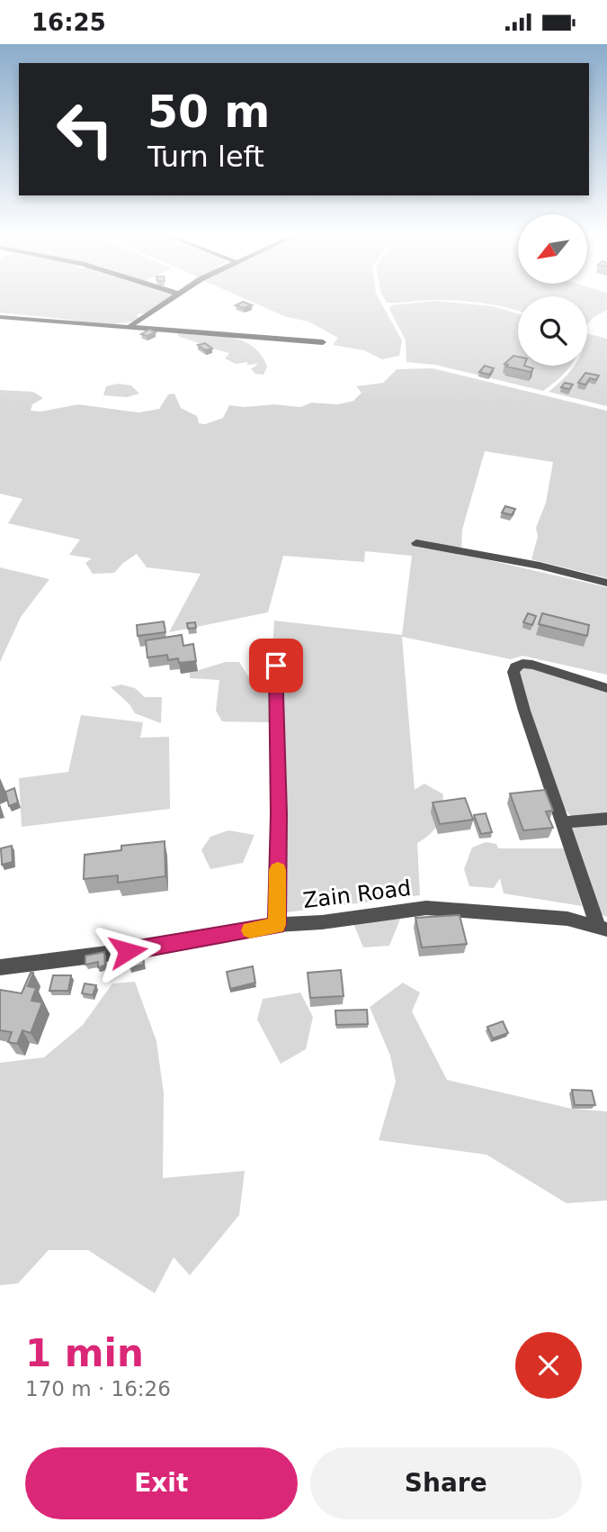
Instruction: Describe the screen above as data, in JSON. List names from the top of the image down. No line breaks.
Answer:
{"streets":{"street":["Zain Road"]},"north":"bottom left","page":{"status":"16:25","turn":["50 m","Turn left"],"heading":["1 min","170 m · 16:26"],"buttons":["Exit","Share"]}}
